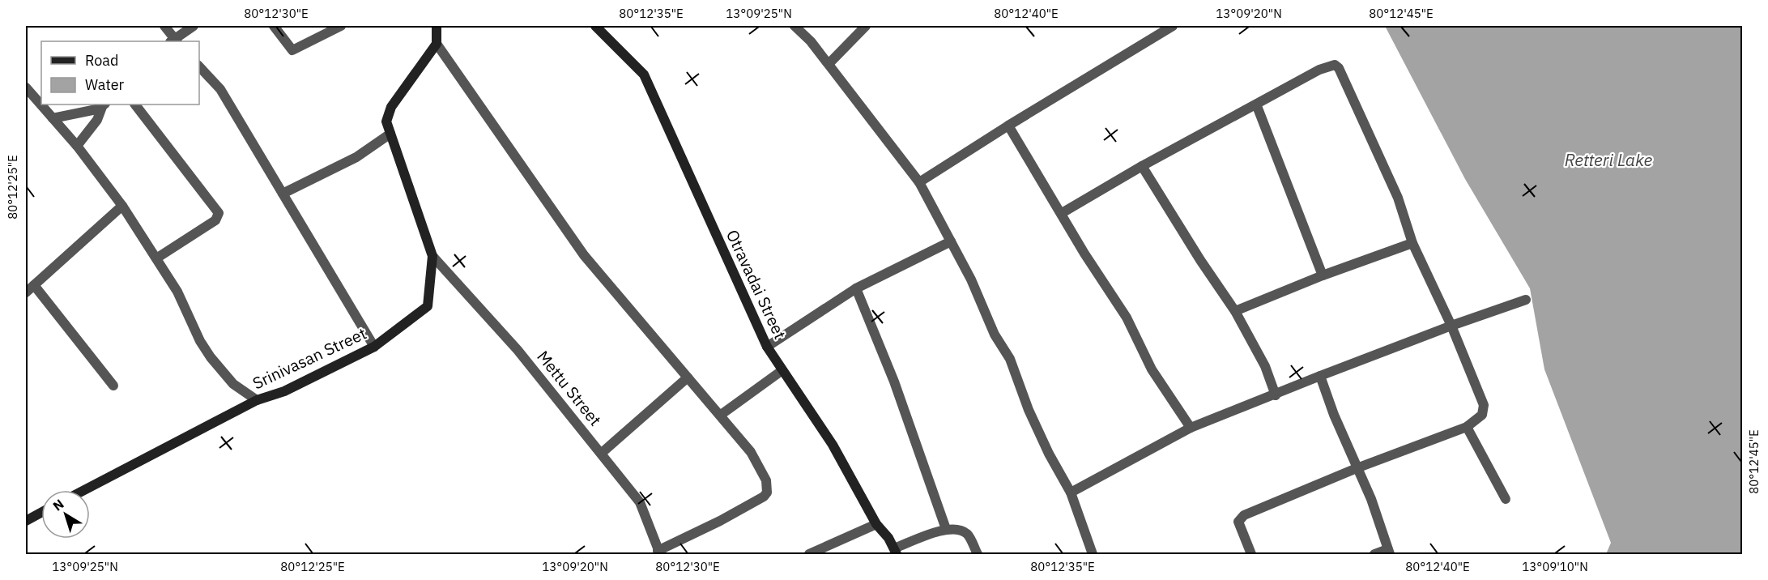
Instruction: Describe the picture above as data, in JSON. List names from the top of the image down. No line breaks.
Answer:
{"streets":{"street":["Otravadai Street","Srinivasan Street","Mettu Street"]},"crossings":[["Srinivasan Street","Mettu Street"]],"water":["Retteri Lake"],"legend":["Road","Water"],"north":"top left","coordinates":["80°12'30\"E","80°12'35\"E","13°09'25\"N","80°12'40\"E","13°09'20\"N","80°12'45\"E","80°12'25\"E","13°09'10\"N"]}
